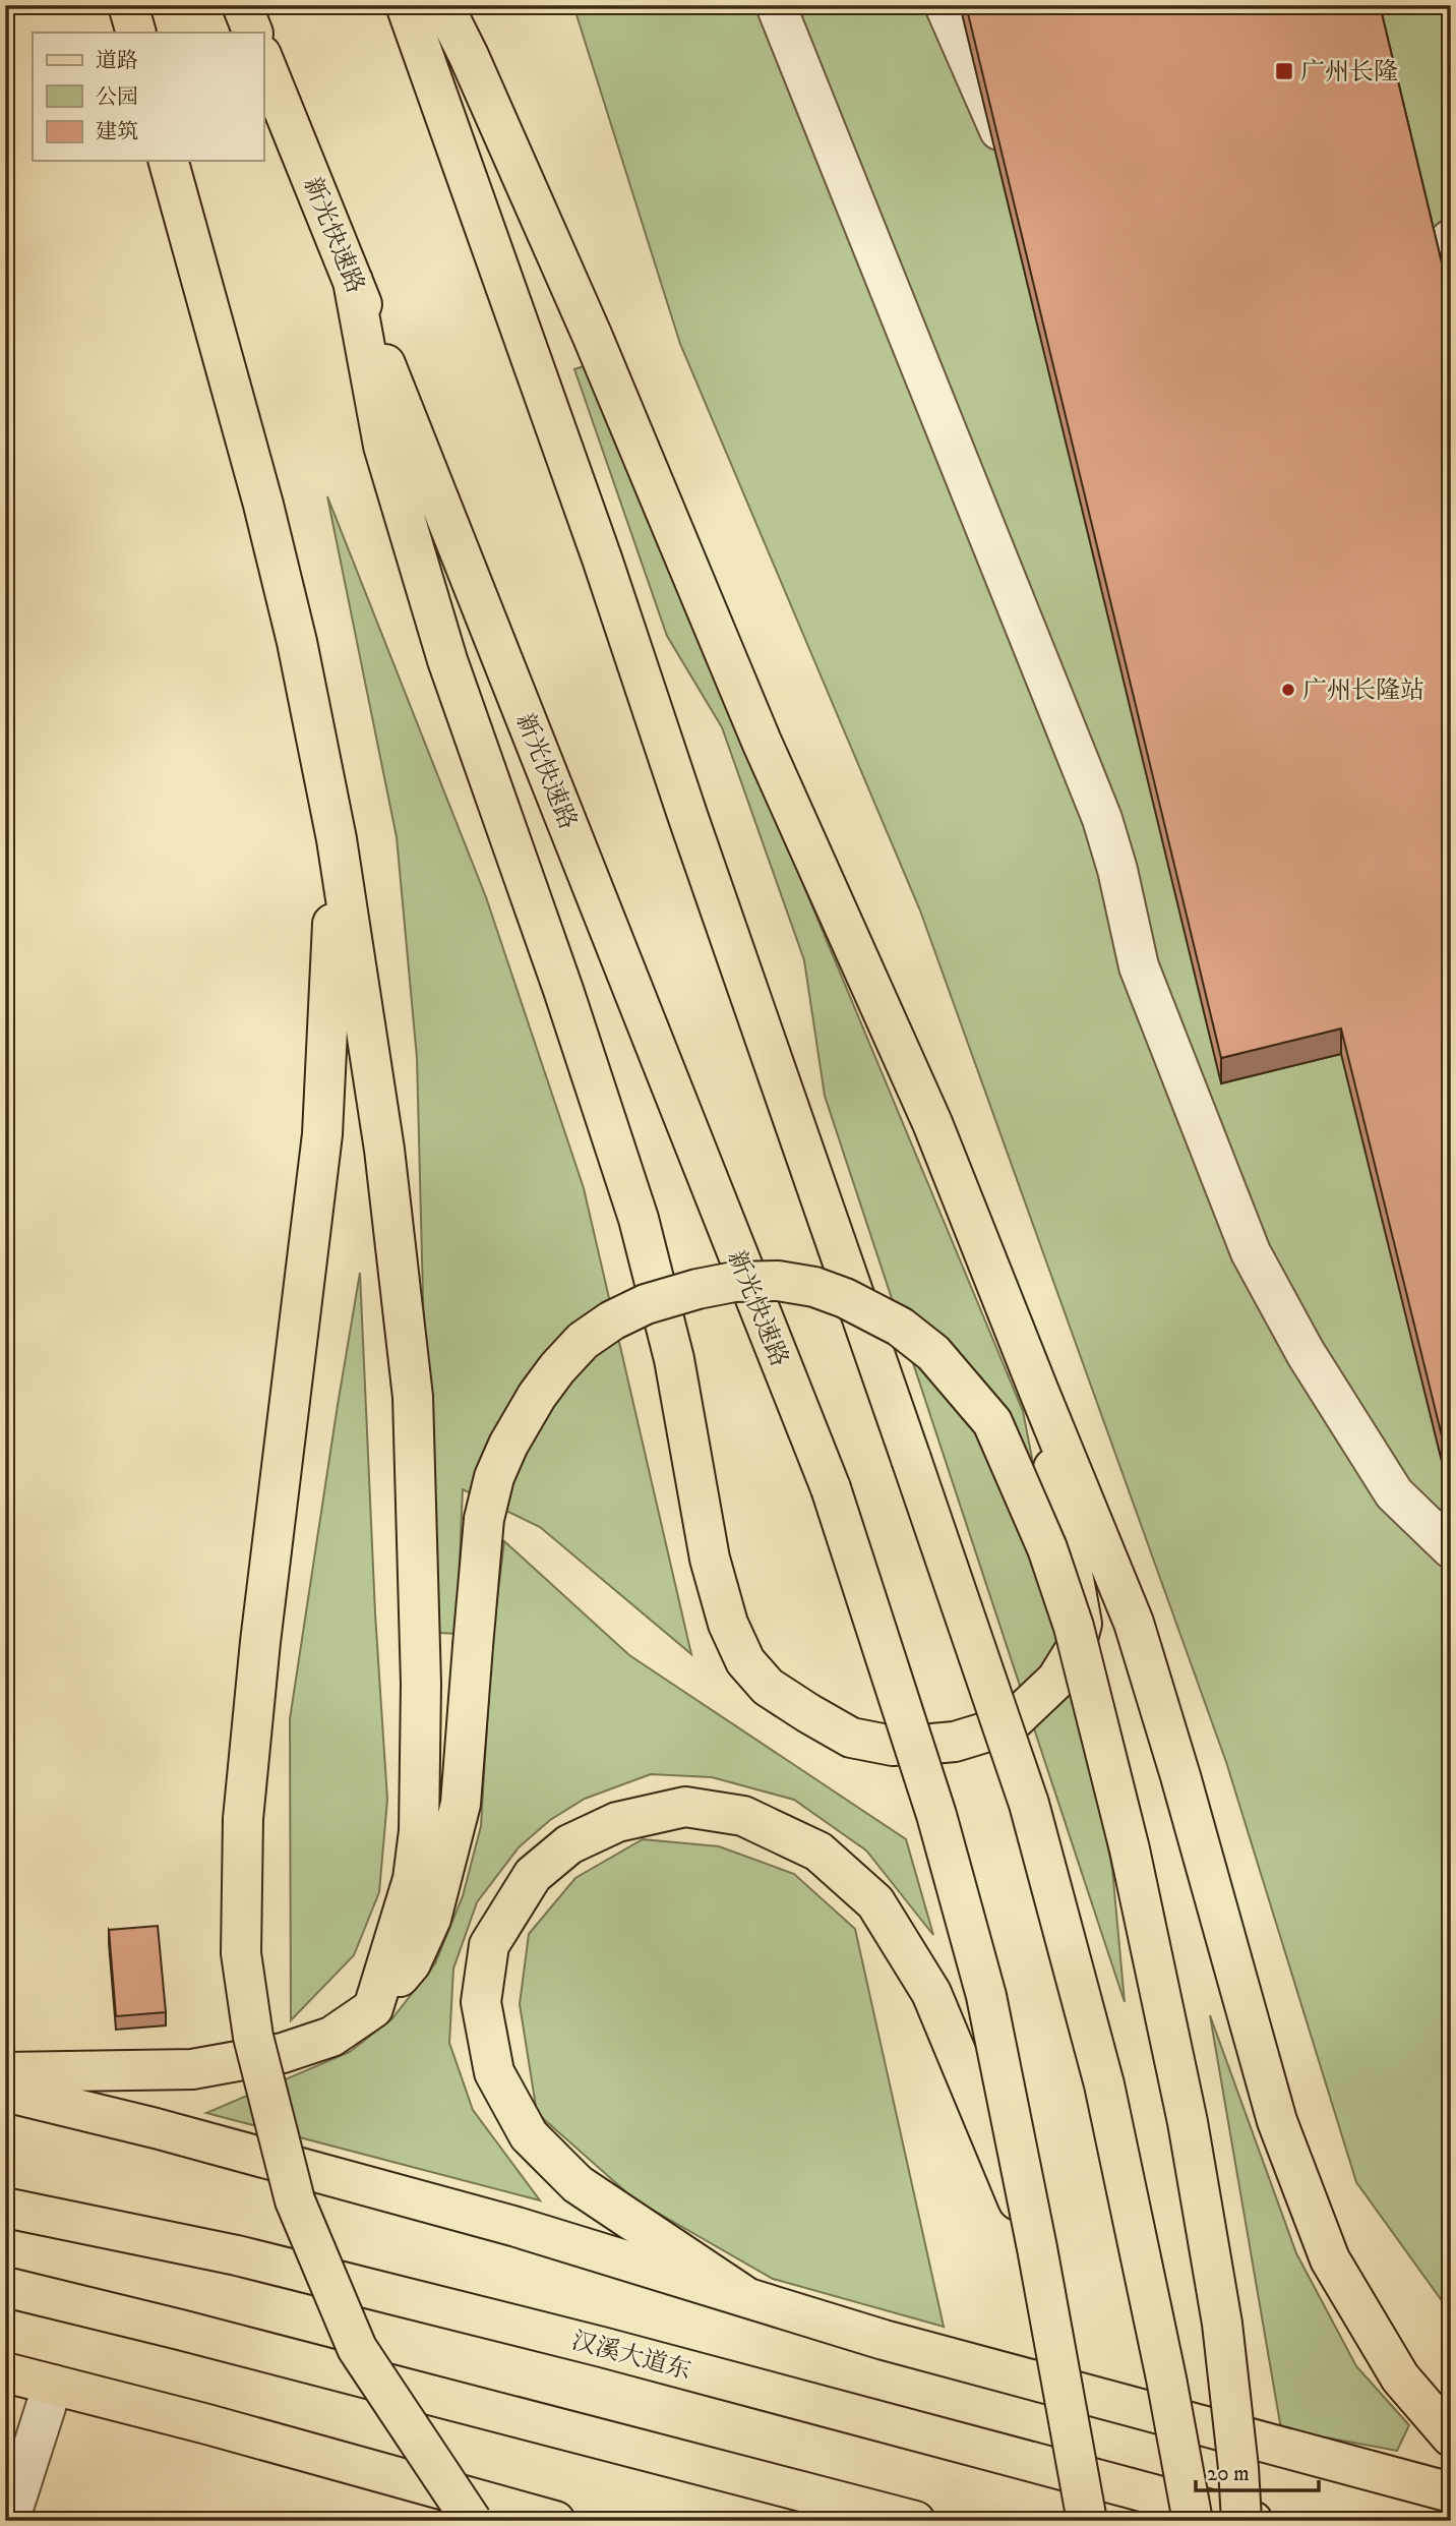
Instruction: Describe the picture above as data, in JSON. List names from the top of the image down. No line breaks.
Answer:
{"streets":{"main road":["新光快速路","汉溪大道东"]},"places":{"transit":["广州长隆"],"other":["广州长隆站"]},"legend":["道路","公园","建筑"],"scale_bar":"20 m"}
